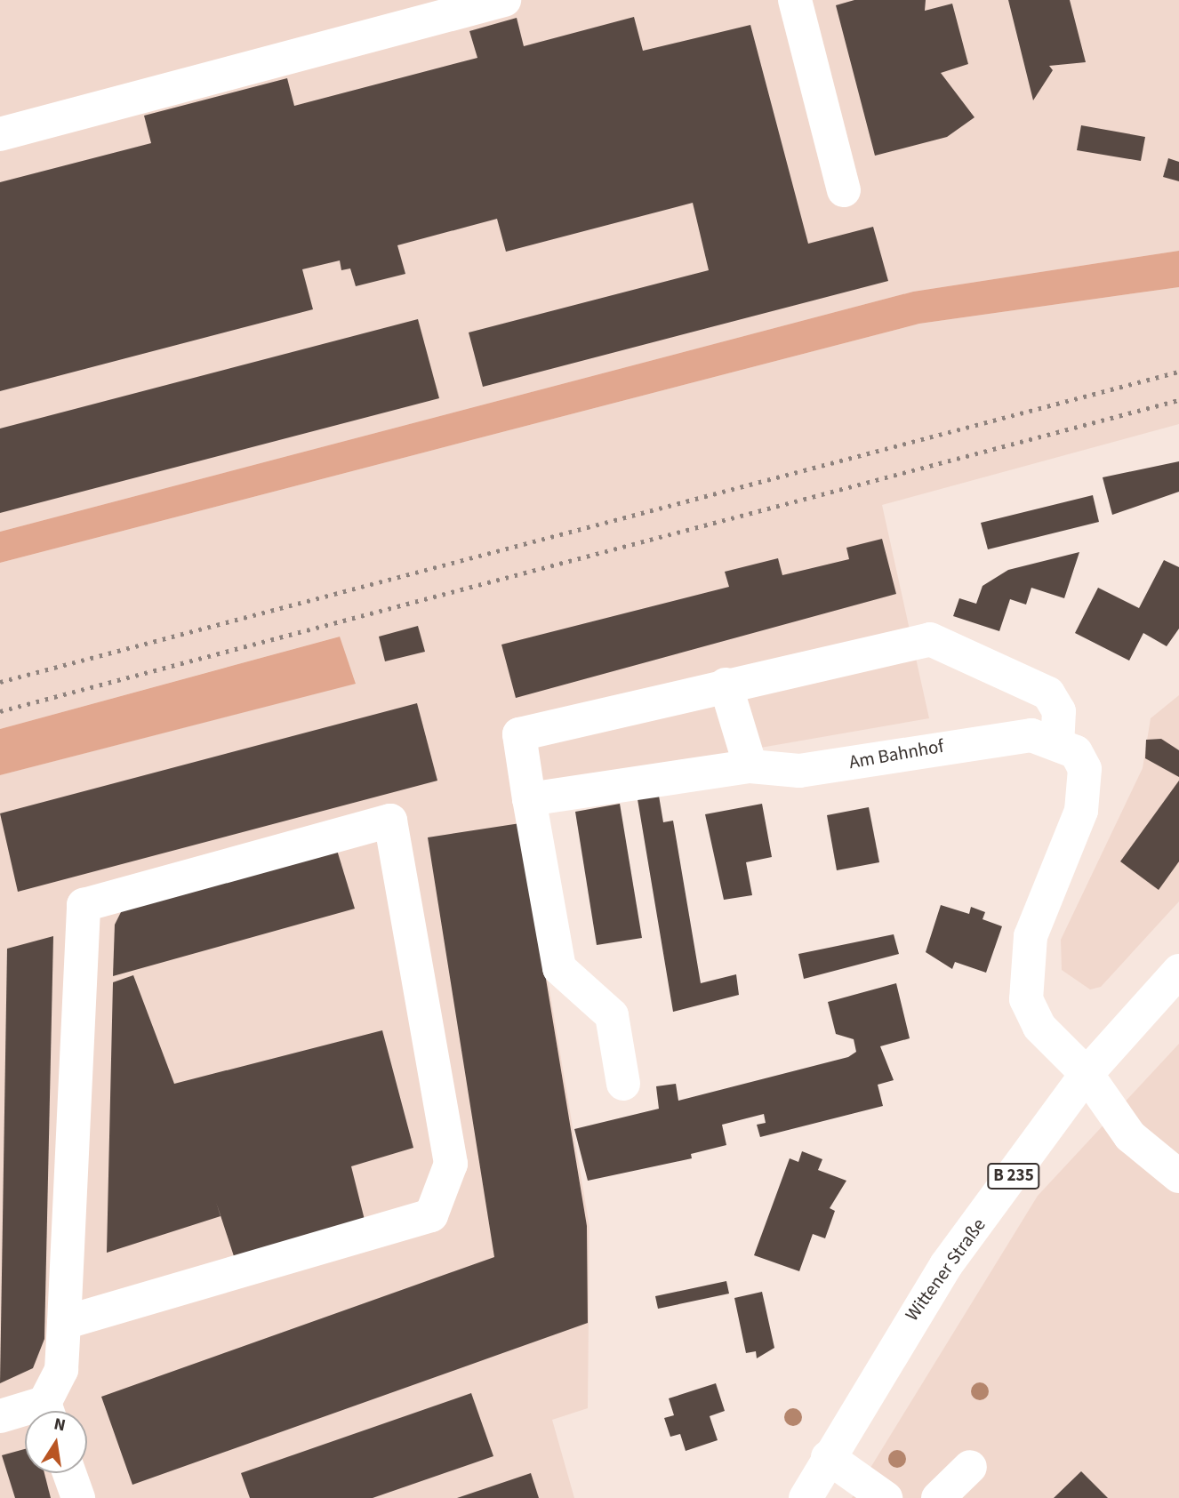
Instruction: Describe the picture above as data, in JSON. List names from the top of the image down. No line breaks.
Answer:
{"streets":{"street":["Am Bahnhof","B 235","Wittener Straße"]},"north":"top"}
